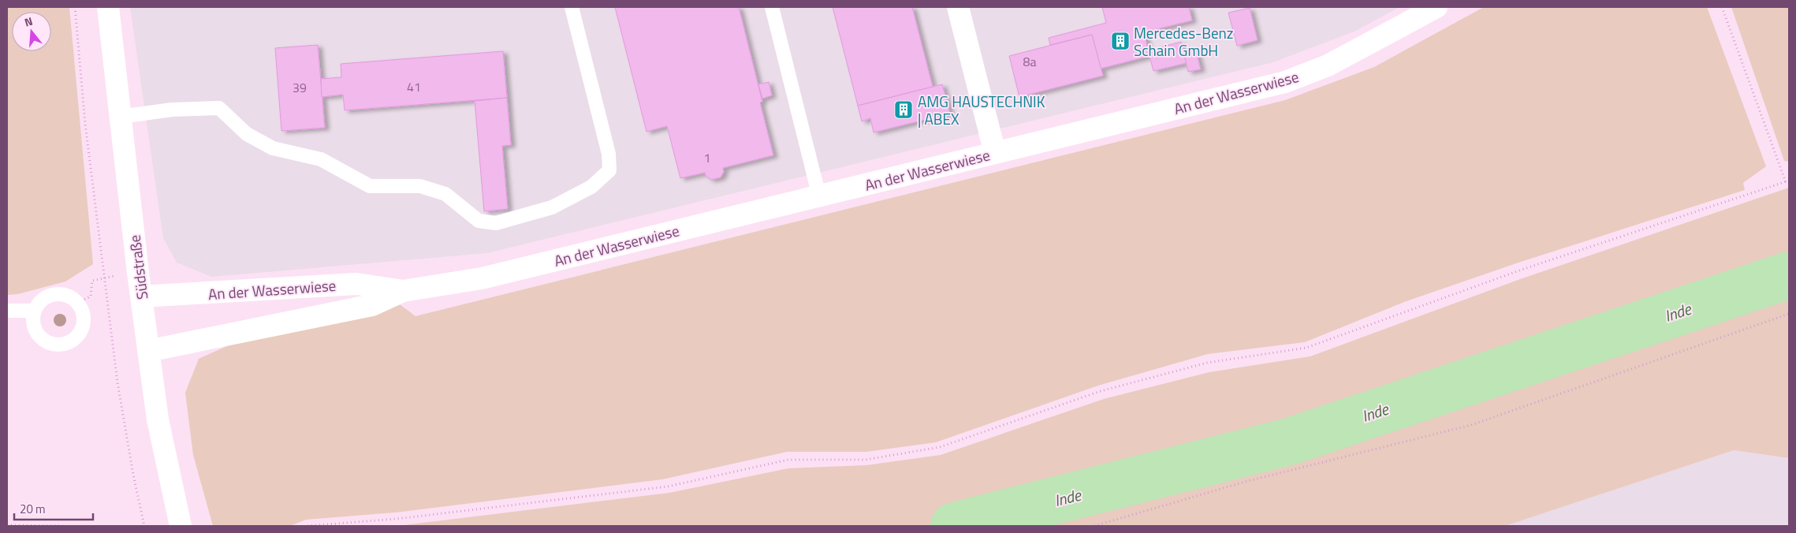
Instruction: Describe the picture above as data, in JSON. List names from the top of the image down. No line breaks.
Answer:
{"streets":{"street":["An der Wasserwiese","Südstraße"]},"crossings":[["An der Wasserwiese","Südstraße"]],"water":["Inde"],"places":{"building":["Mercedes-Benz Schain GmbH","AMG HAUSTECHNIK | ABEX"]},"house_numbers":["8a","41","39","1"],"scale_bar":"20 m","north":"top"}
